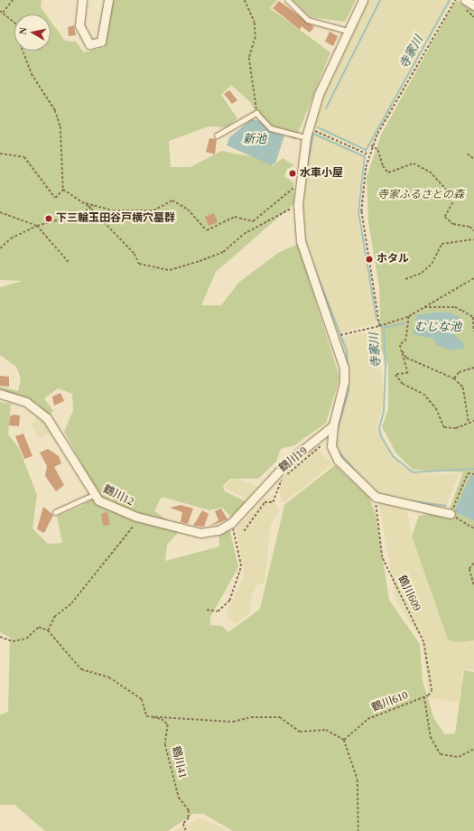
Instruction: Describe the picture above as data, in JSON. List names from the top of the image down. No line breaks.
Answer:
{"streets":{"street":["鶴川12"],"path":["鶴川19","鶴川609","鶴川610","鶴川41"]},"crossings":[["鶴川609","鶴川610"]],"water":["寺家川","新池","むじな池"],"parks":["寺家ふるさとの森"],"places":["水車小屋","下三輪玉田谷戸横穴墓群","ホタル"],"north":"left"}
